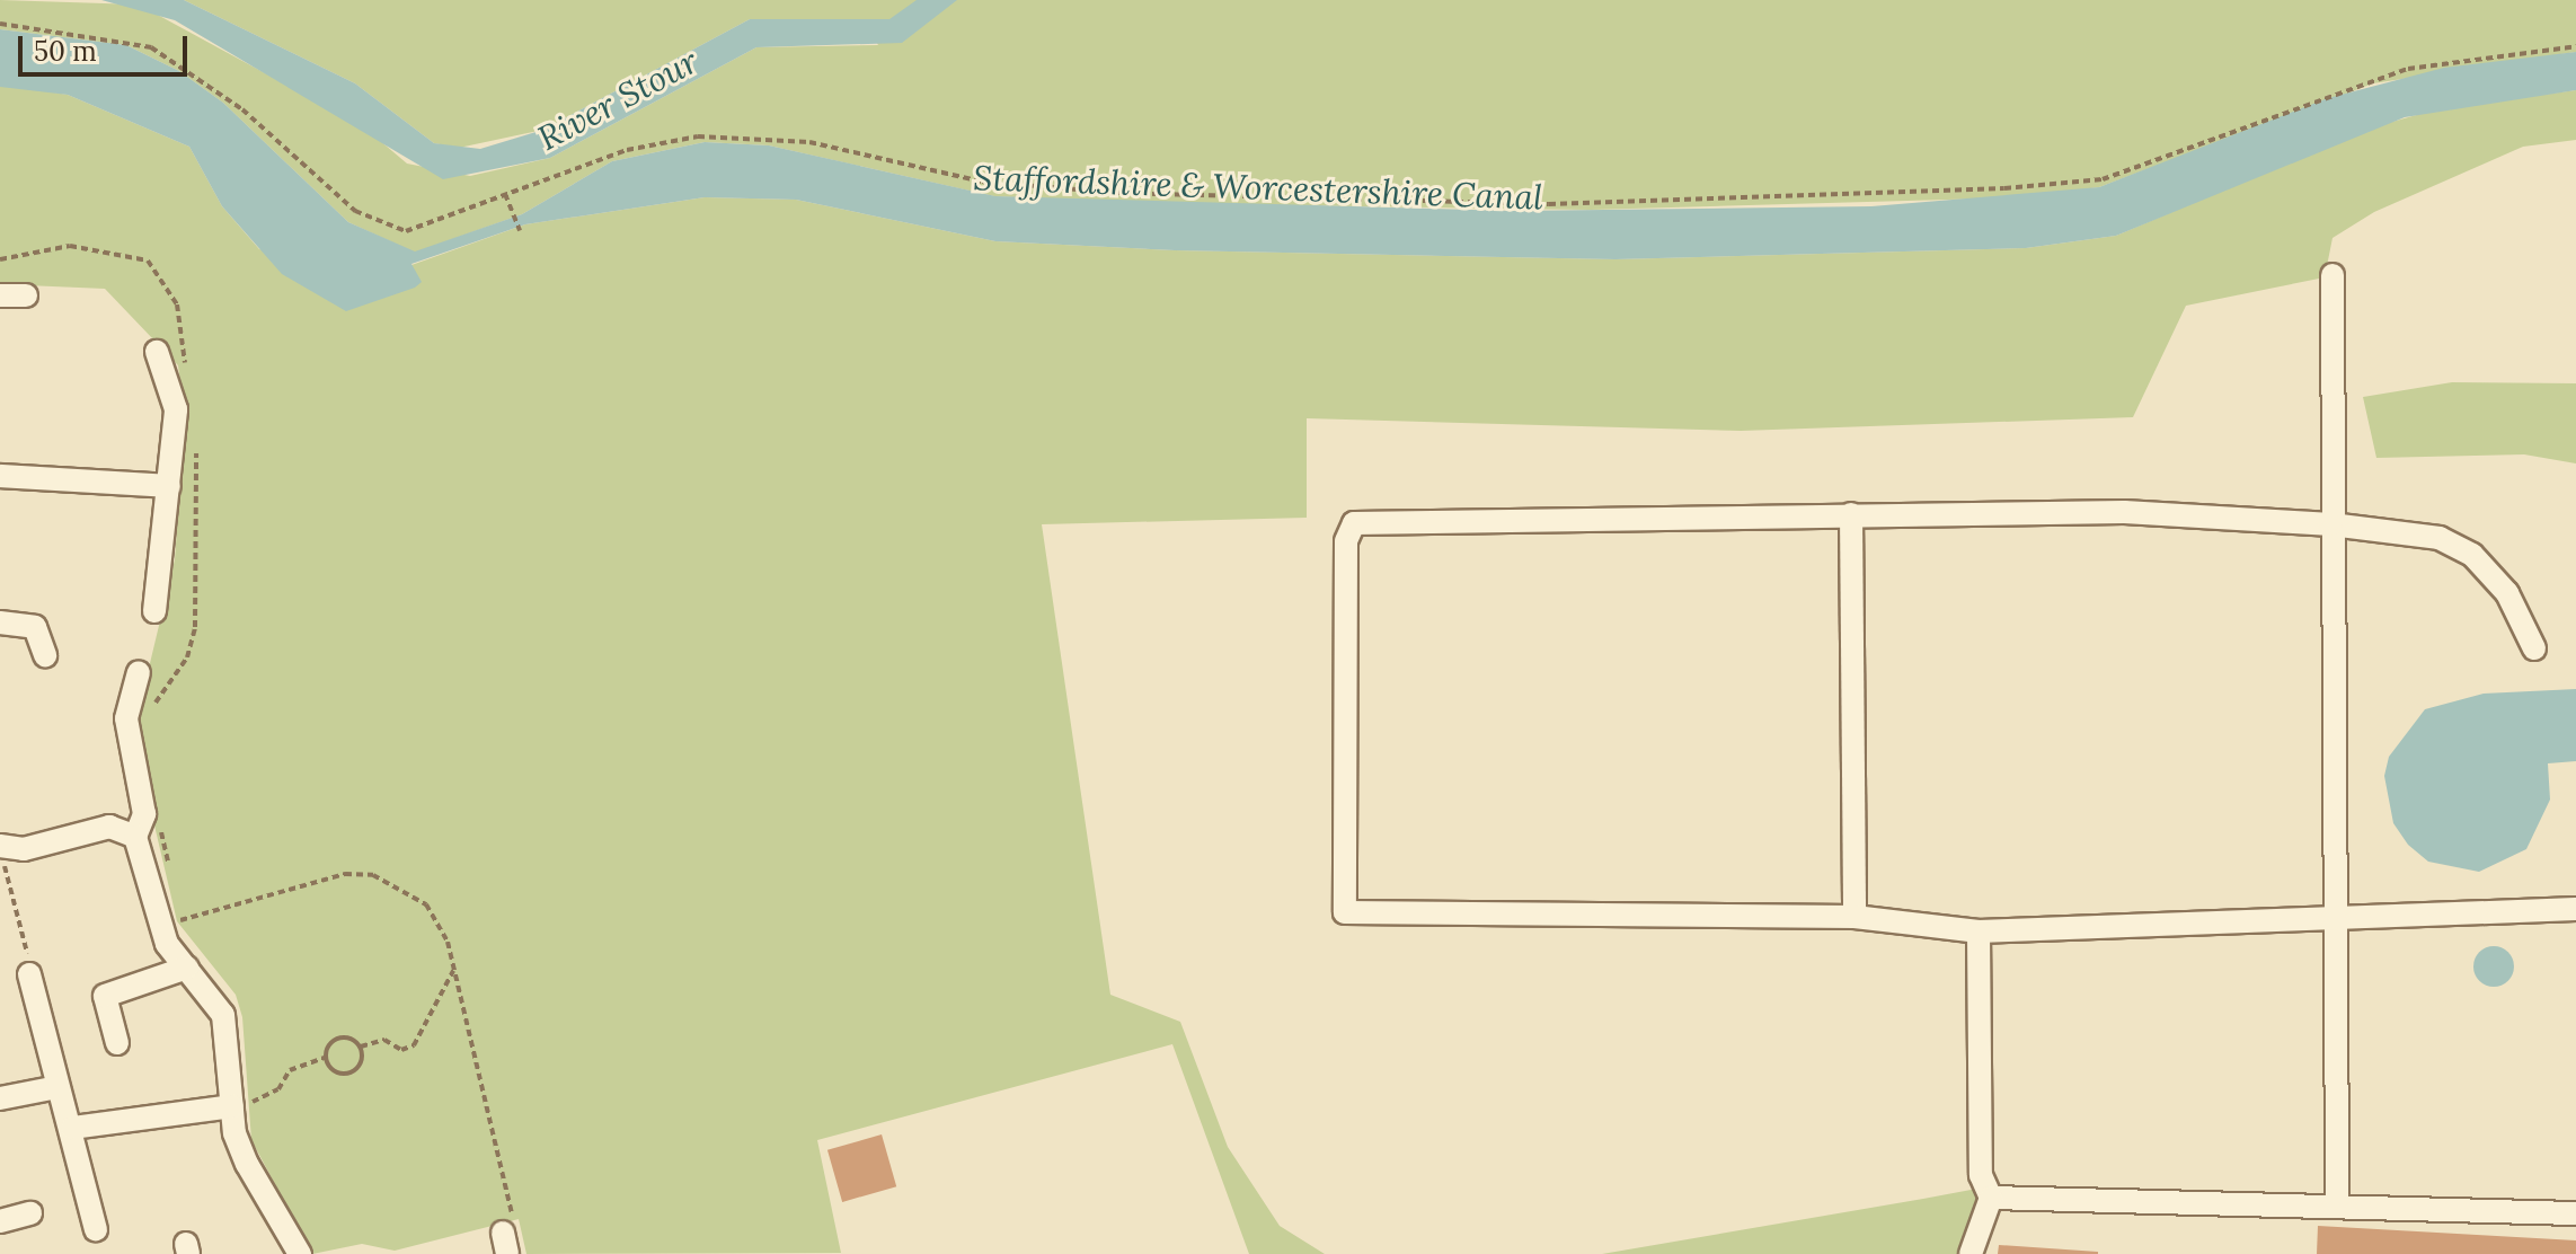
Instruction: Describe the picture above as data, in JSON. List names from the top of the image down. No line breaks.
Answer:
{"water":["River Stour","Staffordshire & Worcestershire Canal"],"scale_bar":"50 m"}
